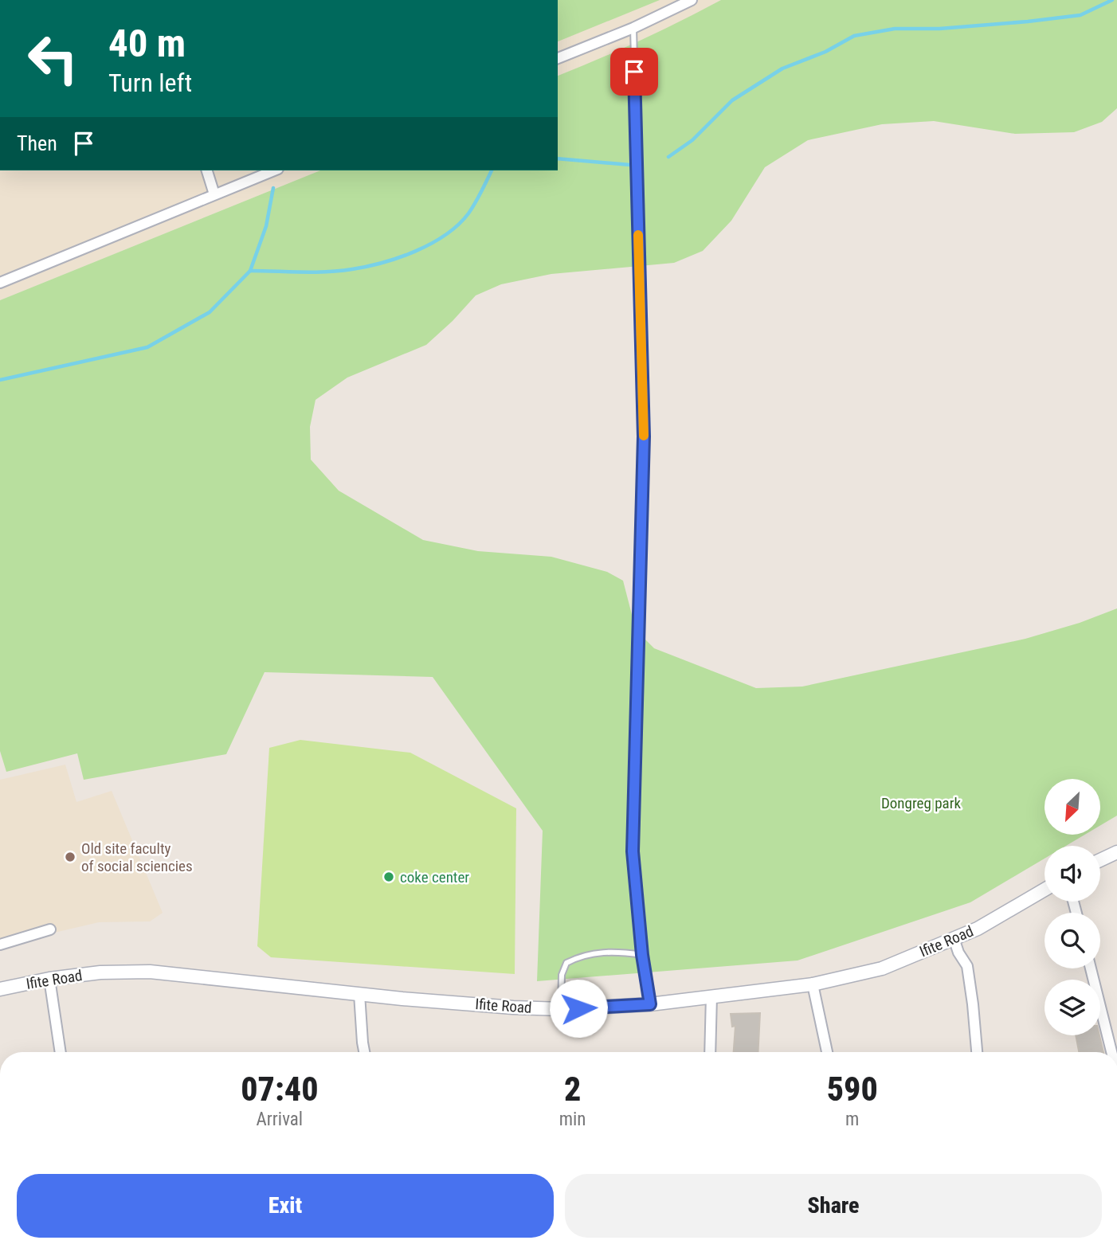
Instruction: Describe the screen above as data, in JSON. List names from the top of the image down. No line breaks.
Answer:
{"streets":{"street":["Ifite Road"]},"parks":["Dongreg park"],"places":["Old site faculty of social sciencies","coke center"],"north":"bottom left","page":{"turn":["40 m","Turn left"],"then":"Then","eta":["07:40","Arrival","2","min","590","m"],"buttons":["Exit","Share"]}}
